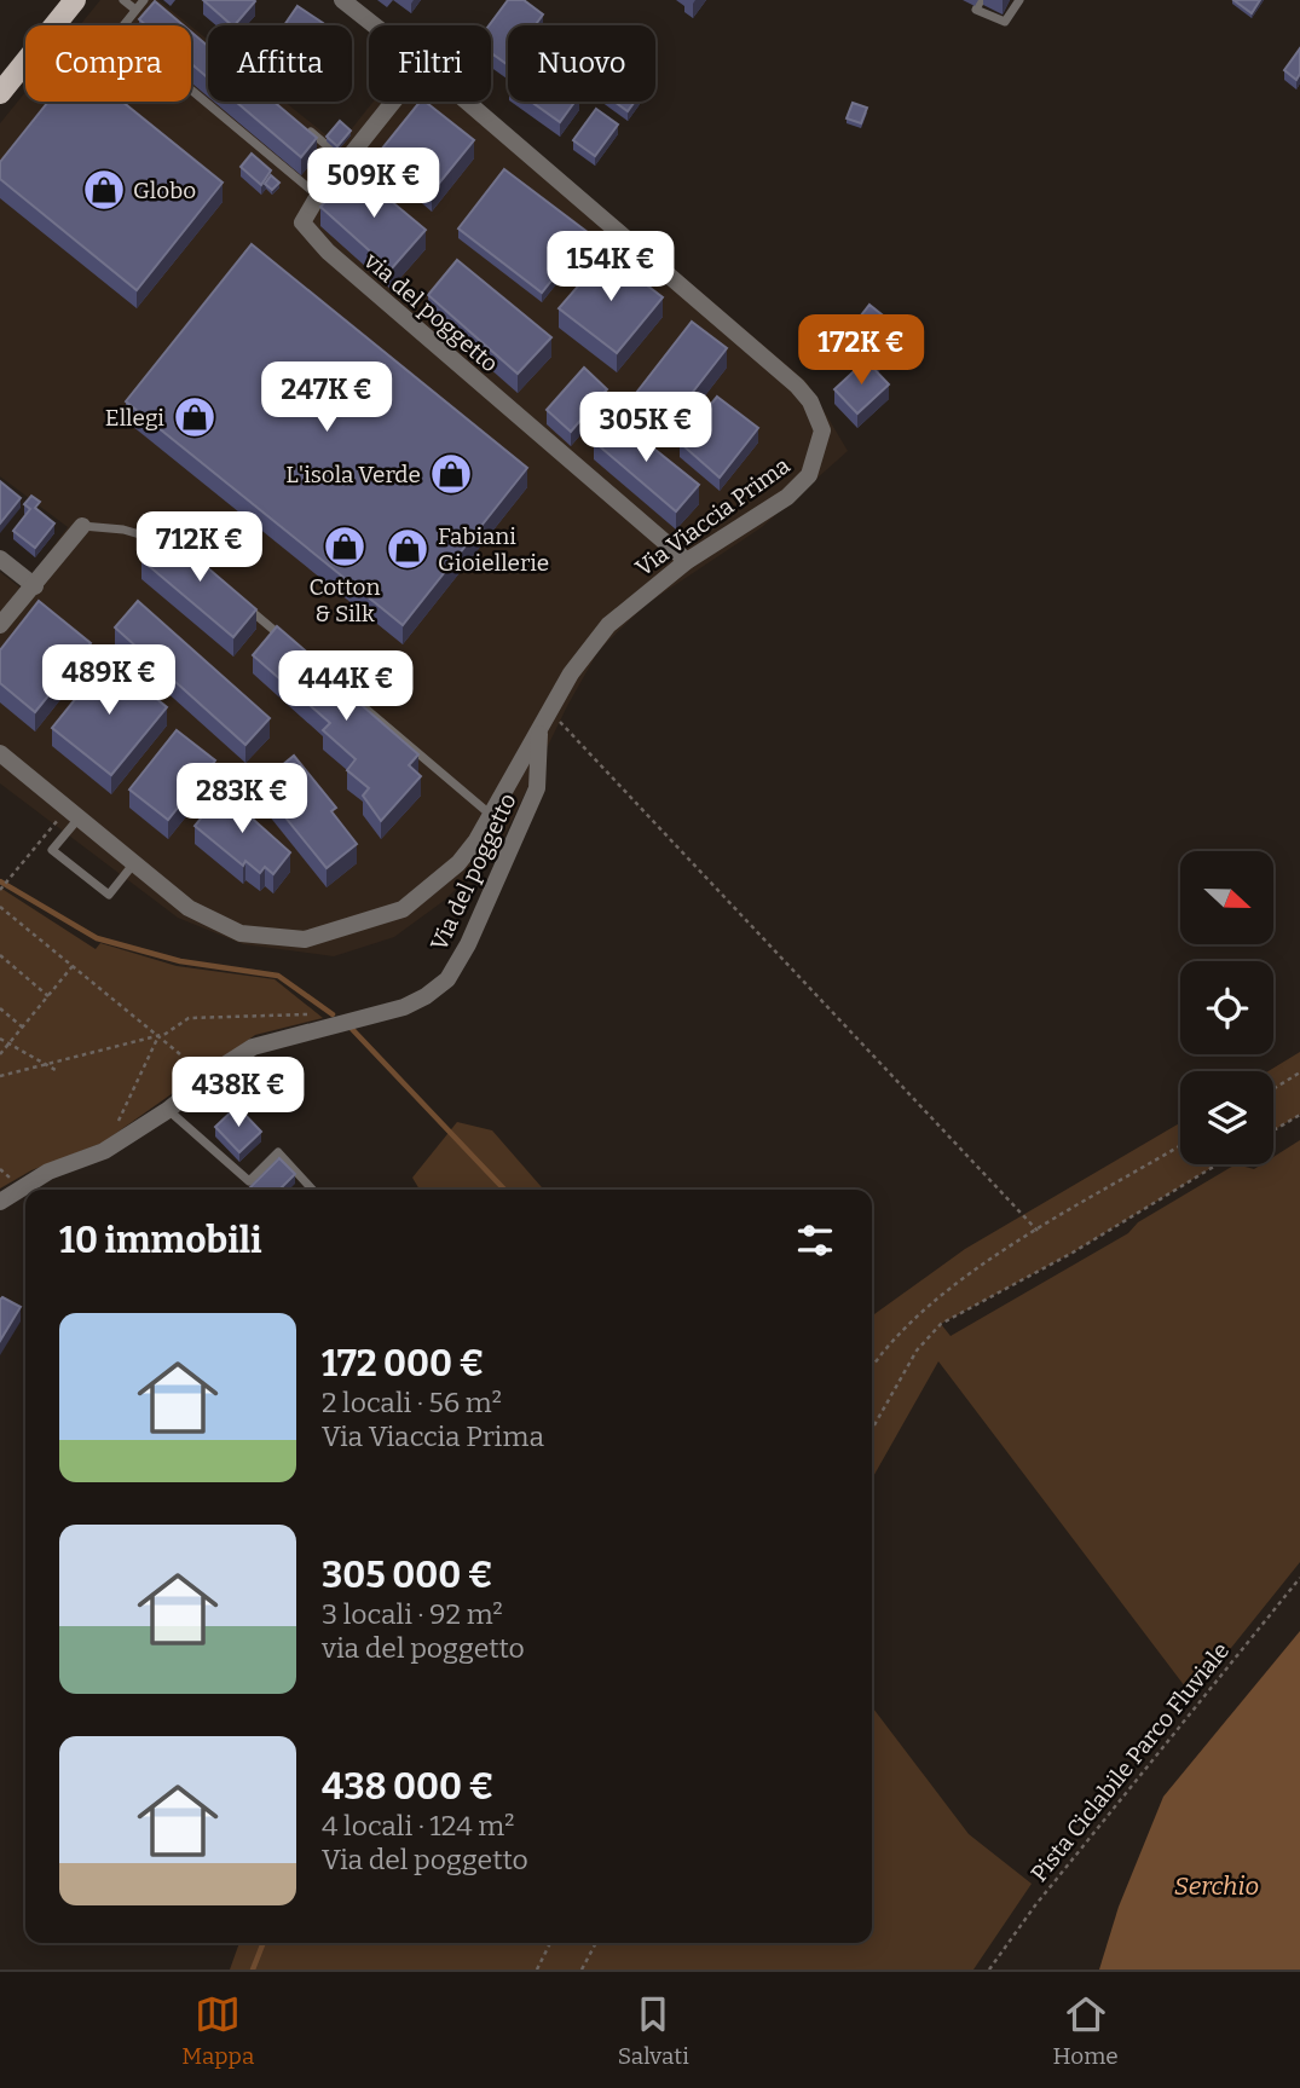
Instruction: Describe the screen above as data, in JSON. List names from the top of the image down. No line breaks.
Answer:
{"streets":{"street":["via del poggetto","Via Viaccia Prima","Via del poggetto"],"path":["Pista Ciclabile Parco Fluviale"]},"crossings":[["via del poggetto","Via Viaccia Prima"],["Via Viaccia Prima","Via del poggetto"]],"water":["Serchio"],"places":{"shop":["Globo","Ellegi","L'isola Verde","Cotton & Silk","Fabiani Gioiellerie"]},"north":"right","page":{"chip":["Compra","Affitta","Filtri","Nuovo"],"price":["509K €","154K €","172K €","247K €","305K €","712K €","489K €","444K €","283K €","438K €"],"heading":"10 immobili","list":[{"name":"172 000 €","note":"2 locali · 56 m² · Via Viaccia Prima"},{"name":"305 000 €","note":"3 locali · 92 m² · via del poggetto"},{"name":"438 000 €","note":"4 locali · 124 m² · Via del poggetto"}],"tabs":["Mappa","Salvati","Home"]}}
